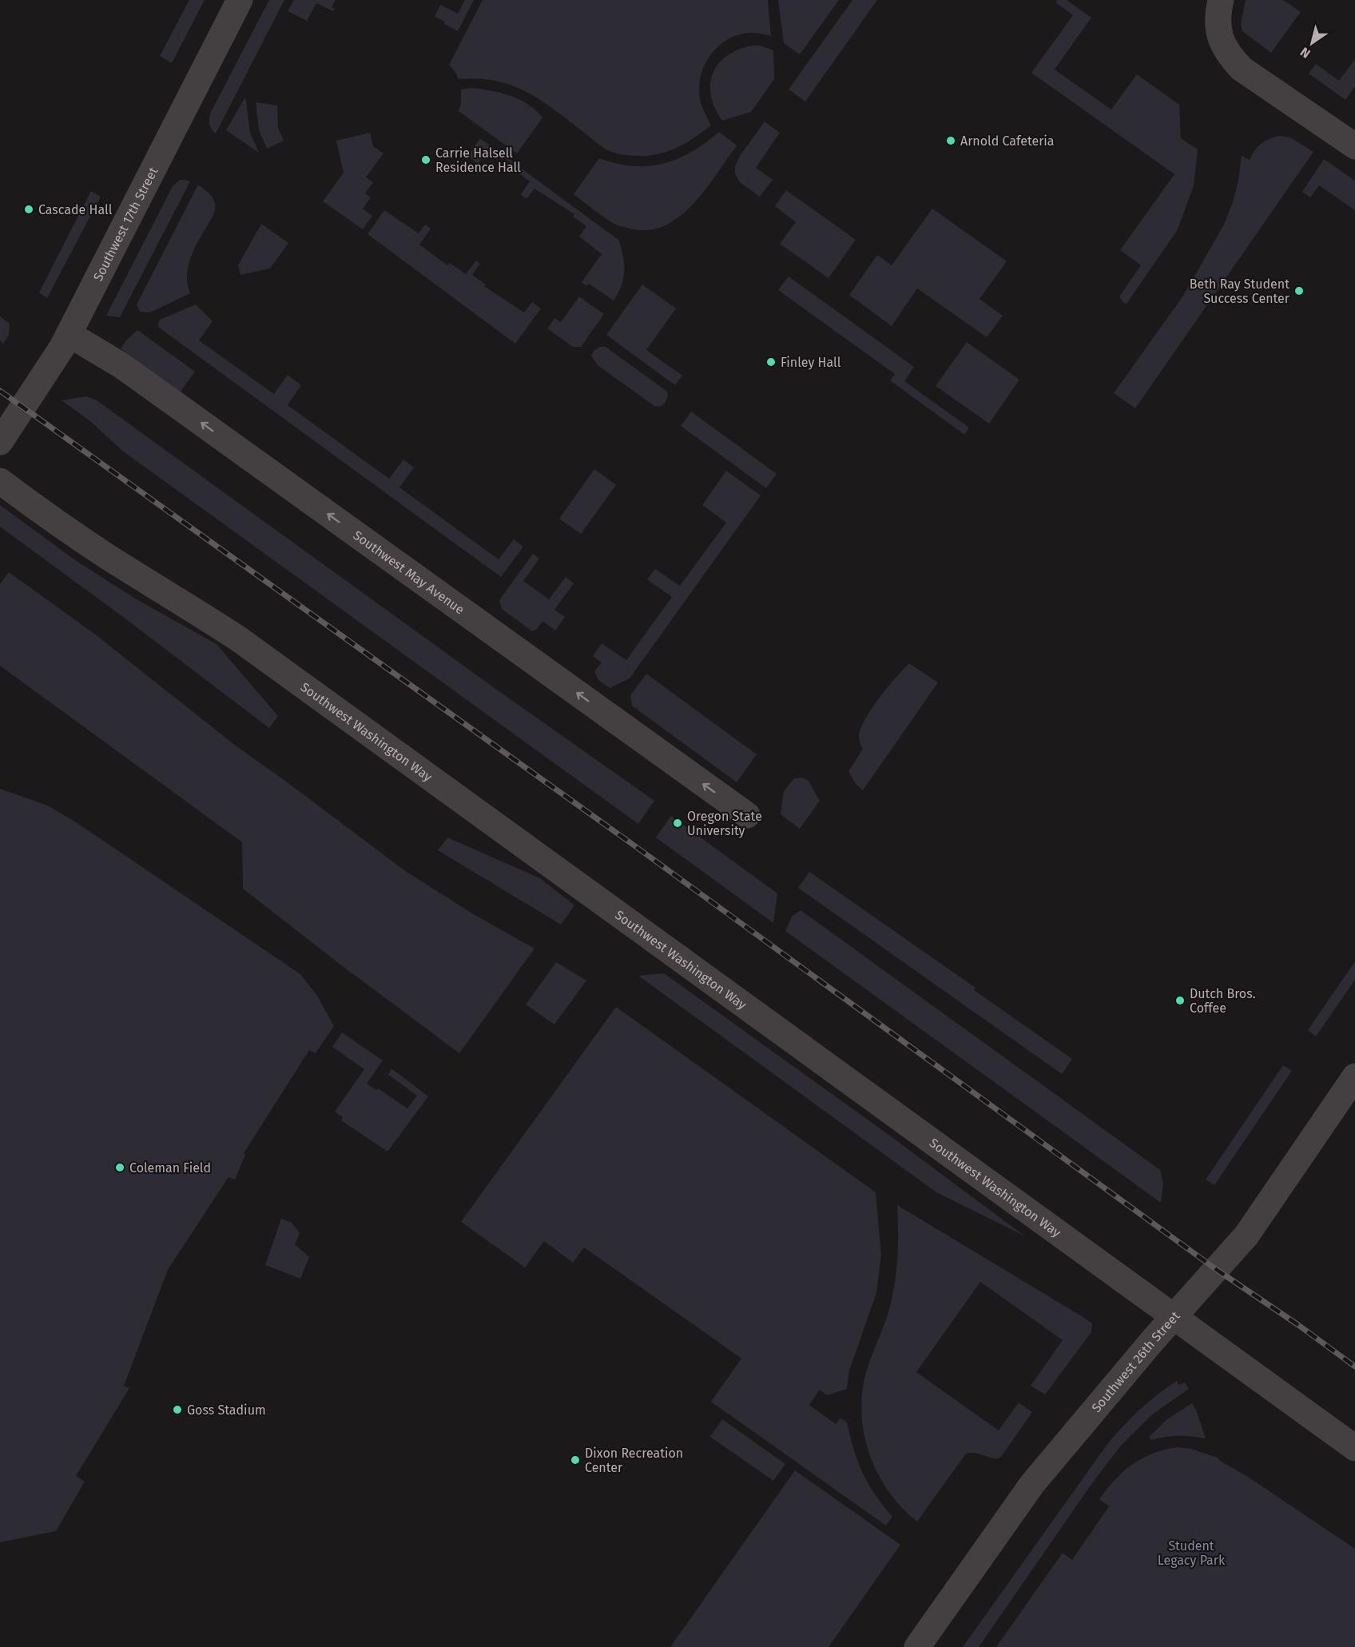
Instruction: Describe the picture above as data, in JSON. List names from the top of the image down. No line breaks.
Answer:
{"streets":{"street":["Southwest 17th Street","Southwest May Avenue","Southwest Washington Way","Southwest 26th Street"]},"crossings":[["Southwest 17th Street","Southwest May Avenue"],["Southwest Washington Way","Southwest 26th Street"]],"one_way":["Southwest May Avenue"],"parks":["Student Legacy Park"],"places":["Arnold Cafeteria","Carrie Halsell Residence Hall","Cascade Hall","Beth Ray Student Success Center","Finley Hall","Oregon State University","Dutch Bros. Coffee","Coleman Field","Goss Stadium","Dixon Recreation Center"],"north":"bottom left"}
